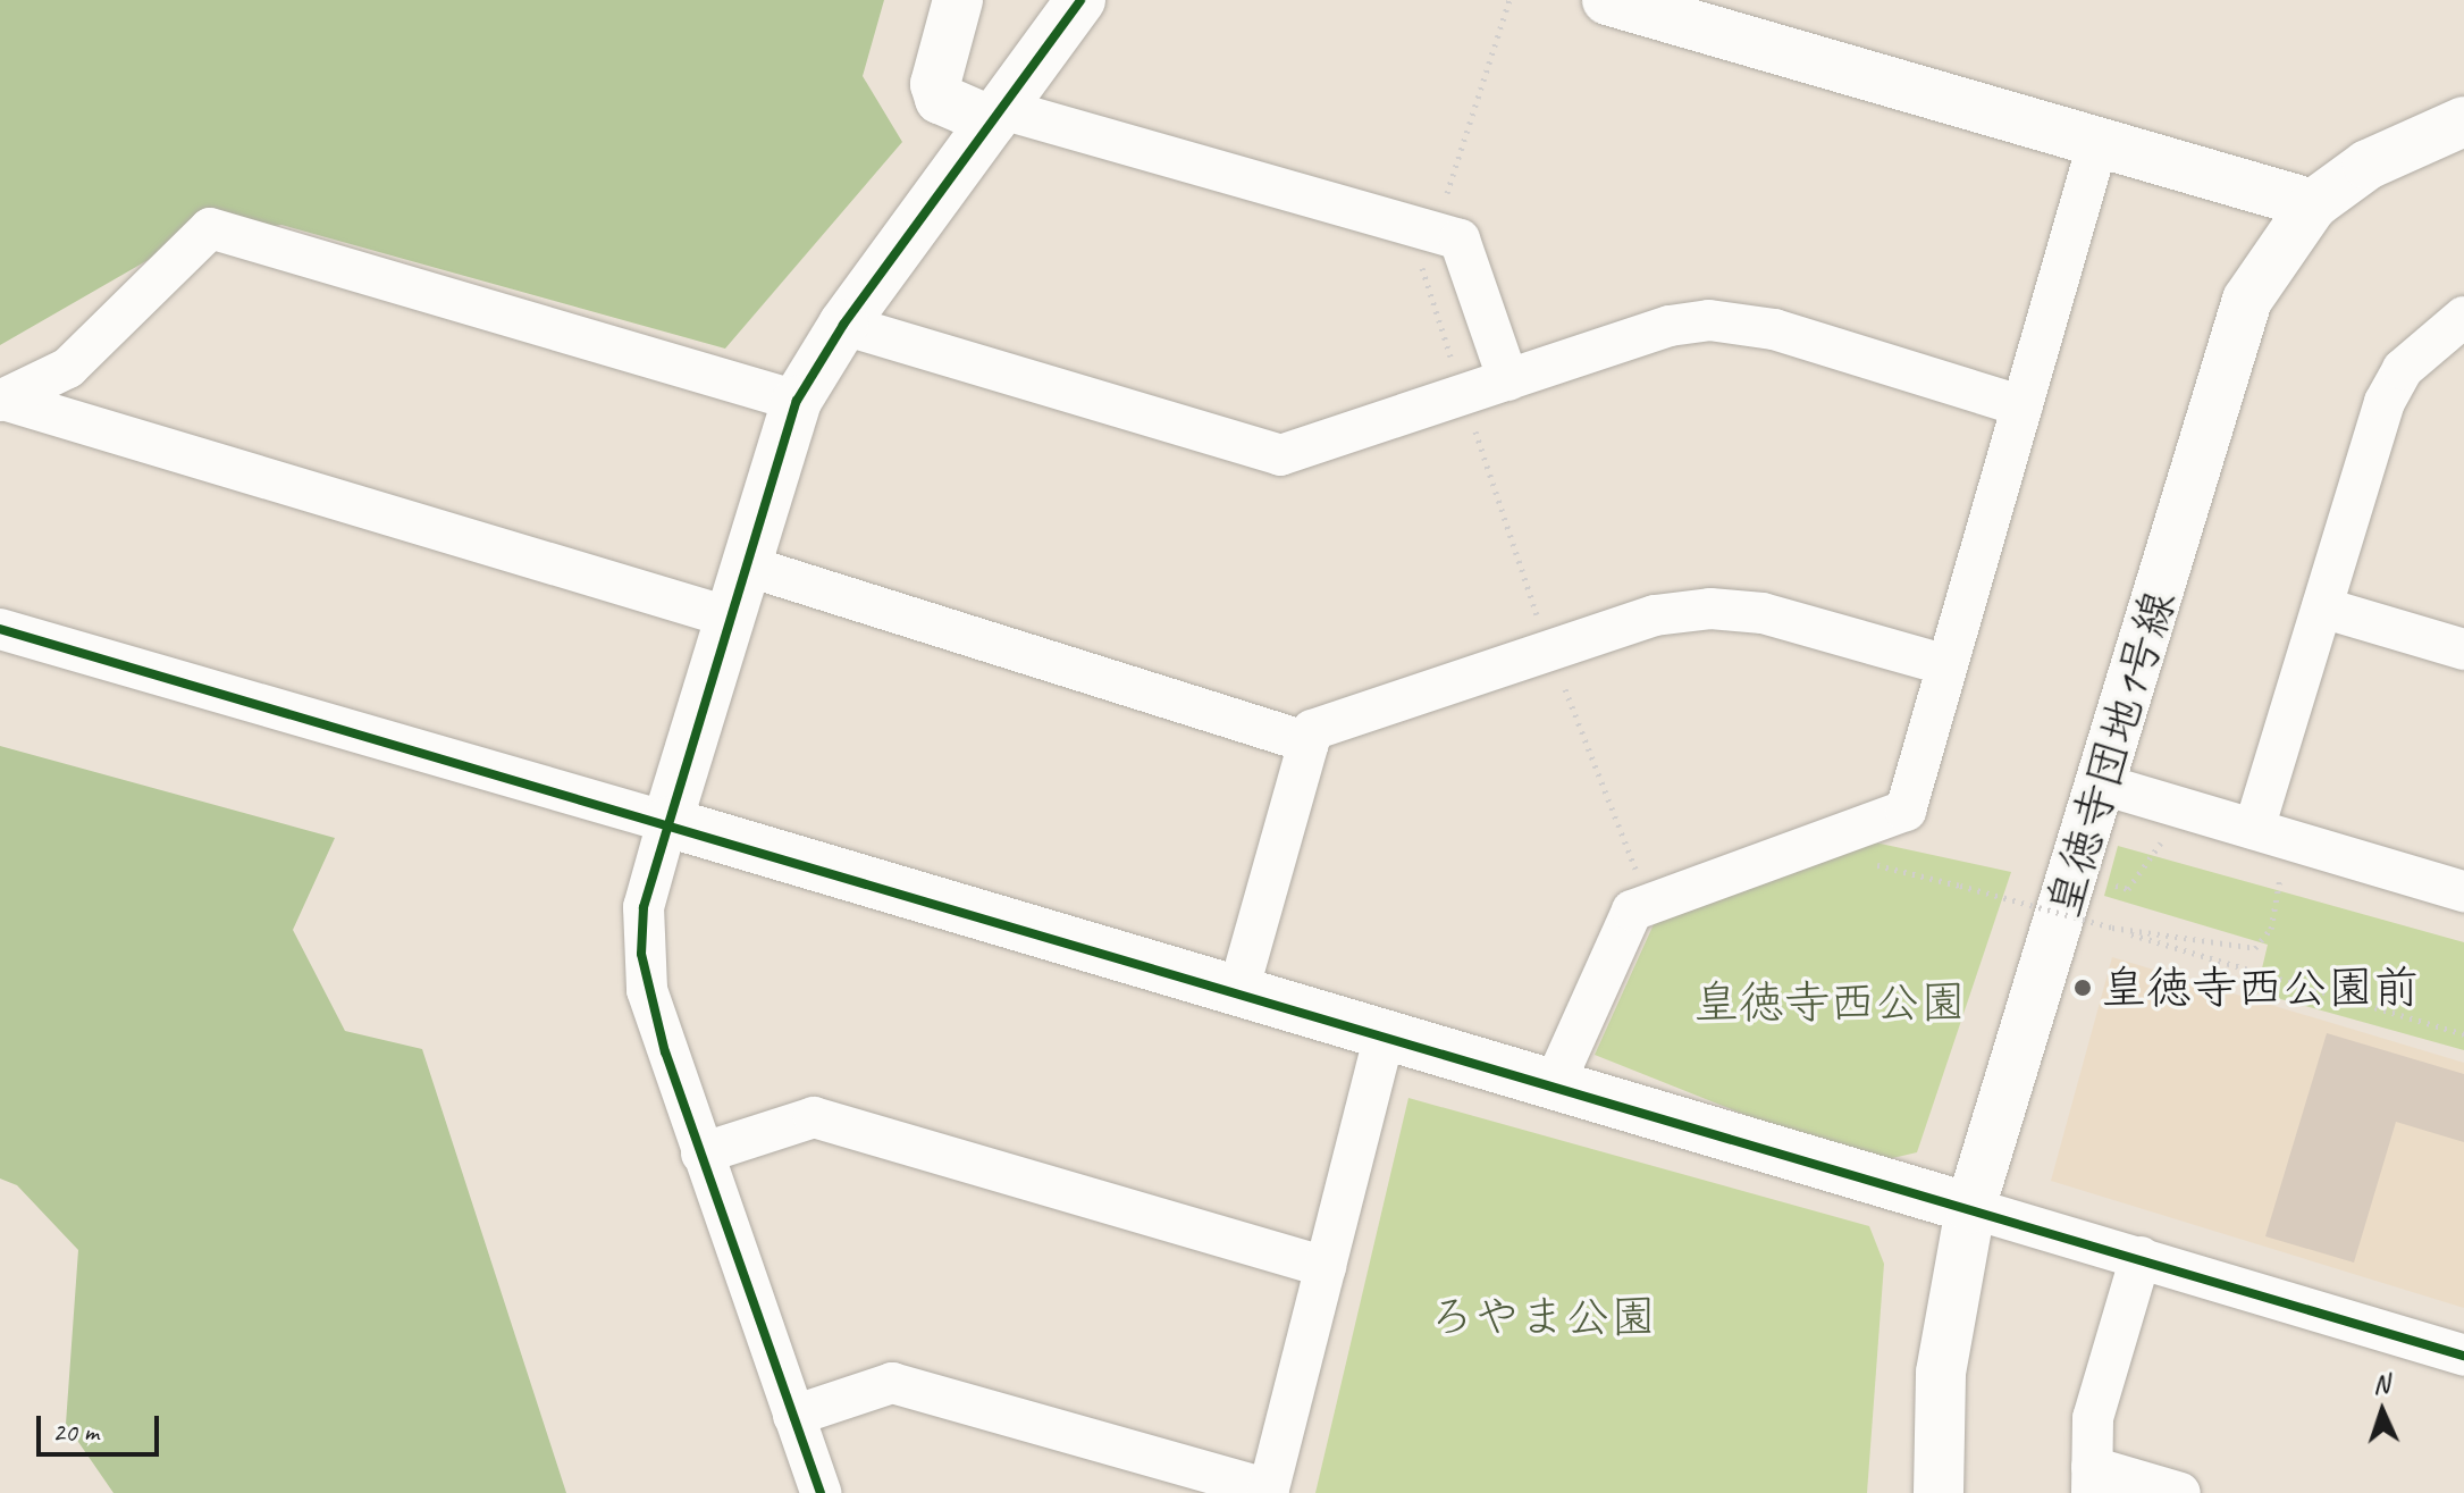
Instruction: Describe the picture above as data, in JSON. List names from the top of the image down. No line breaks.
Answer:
{"streets":{"street":["皇徳寺団地1号線"]},"parks":["皇徳寺西公園","ろやま公園"],"places":["皇徳寺西公園前"],"scale_bar":"20 m","north":"top"}
